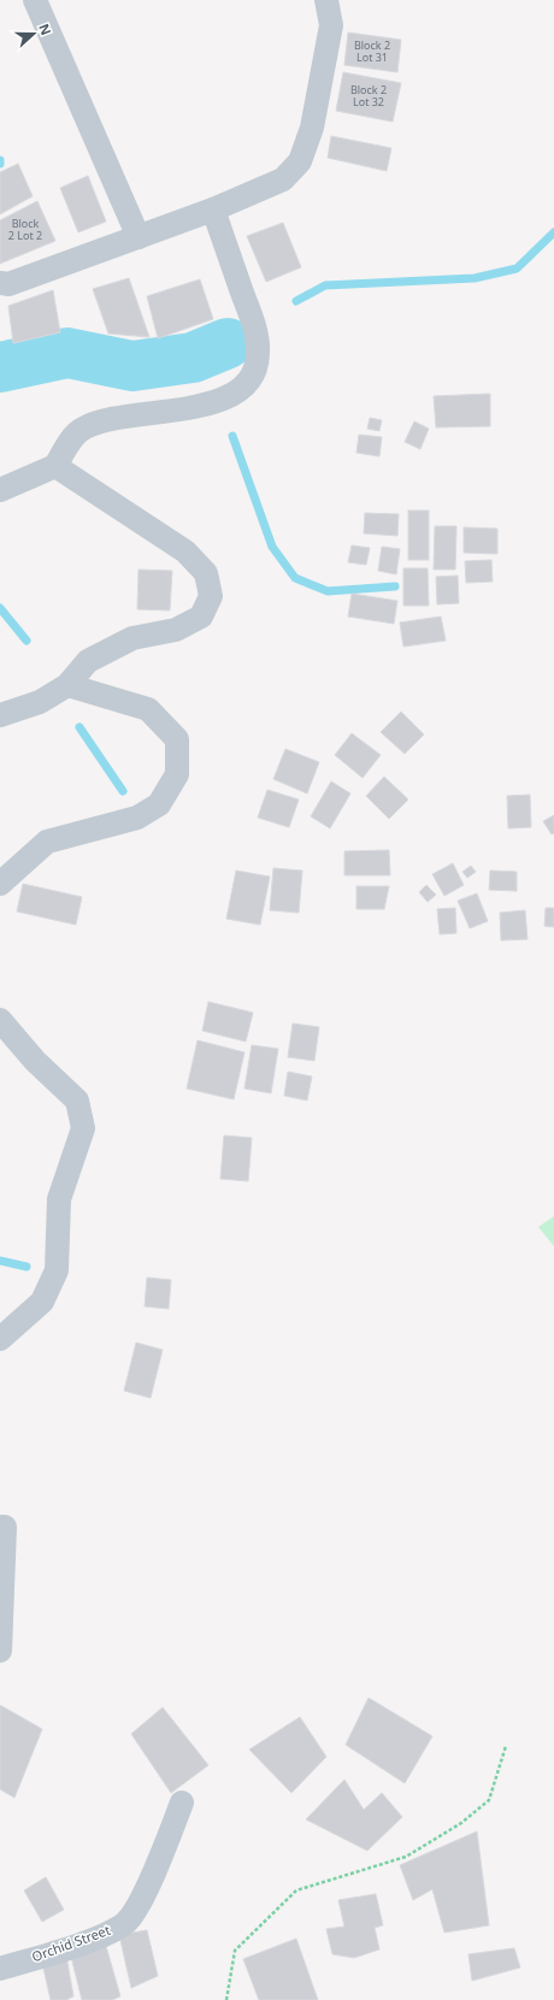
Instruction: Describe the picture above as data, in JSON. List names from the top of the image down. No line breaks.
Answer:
{"streets":{"street":["Orchid Street"]},"house_numbers":["Block 2 Lot 31","Block 2 Lot 32","Block 2 Lot 2"],"north":"right"}
